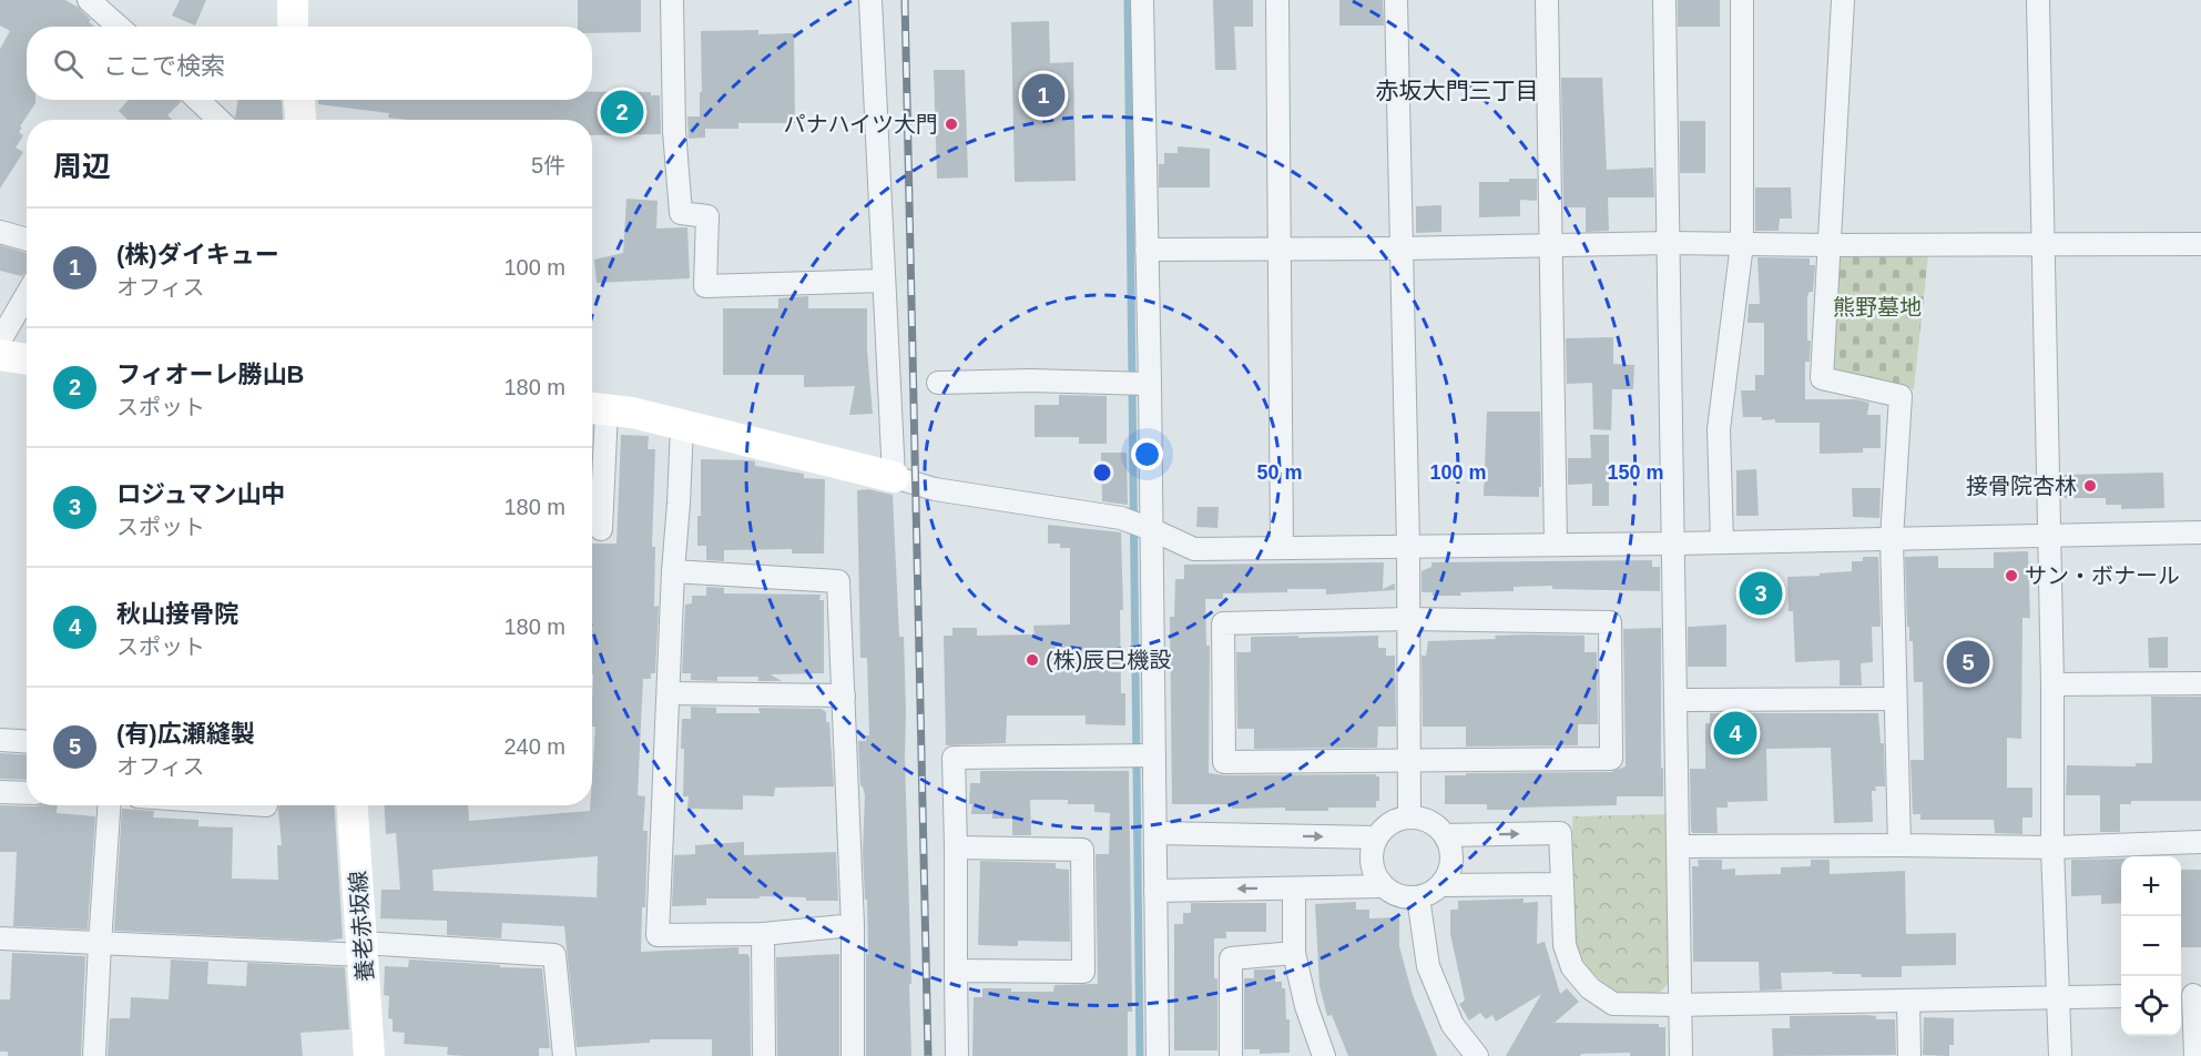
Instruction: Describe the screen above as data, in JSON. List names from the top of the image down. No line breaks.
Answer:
{"streets":{"street":["養老赤坂線"]},"districts":["赤坂大門三丁目"],"parks":["熊野墓地"],"places":["パナハイツ大門","接骨院杏林","サン・ボナール","(株)辰巳機設"],"page":{"search":"ここで検索","pins":["1","2","3","5","4"],"heading":["周辺","5件"],"list":[{"mark":"1","name":"(株)ダイキュー","note":"オフィス","value":"100 m"},{"mark":"2","name":"フィオーレ勝山B","note":"スポット","value":"180 m"},{"mark":"3","name":"ロジュマン山中","note":"スポット","value":"180 m"},{"mark":"4","name":"秋山接骨院","note":"スポット","value":"180 m"},{"mark":"5","name":"(有)広瀬縫製","note":"オフィス","value":"240 m"}],"map_buttons":["+","−"]},"rings":["50 m","100 m","150 m"]}
